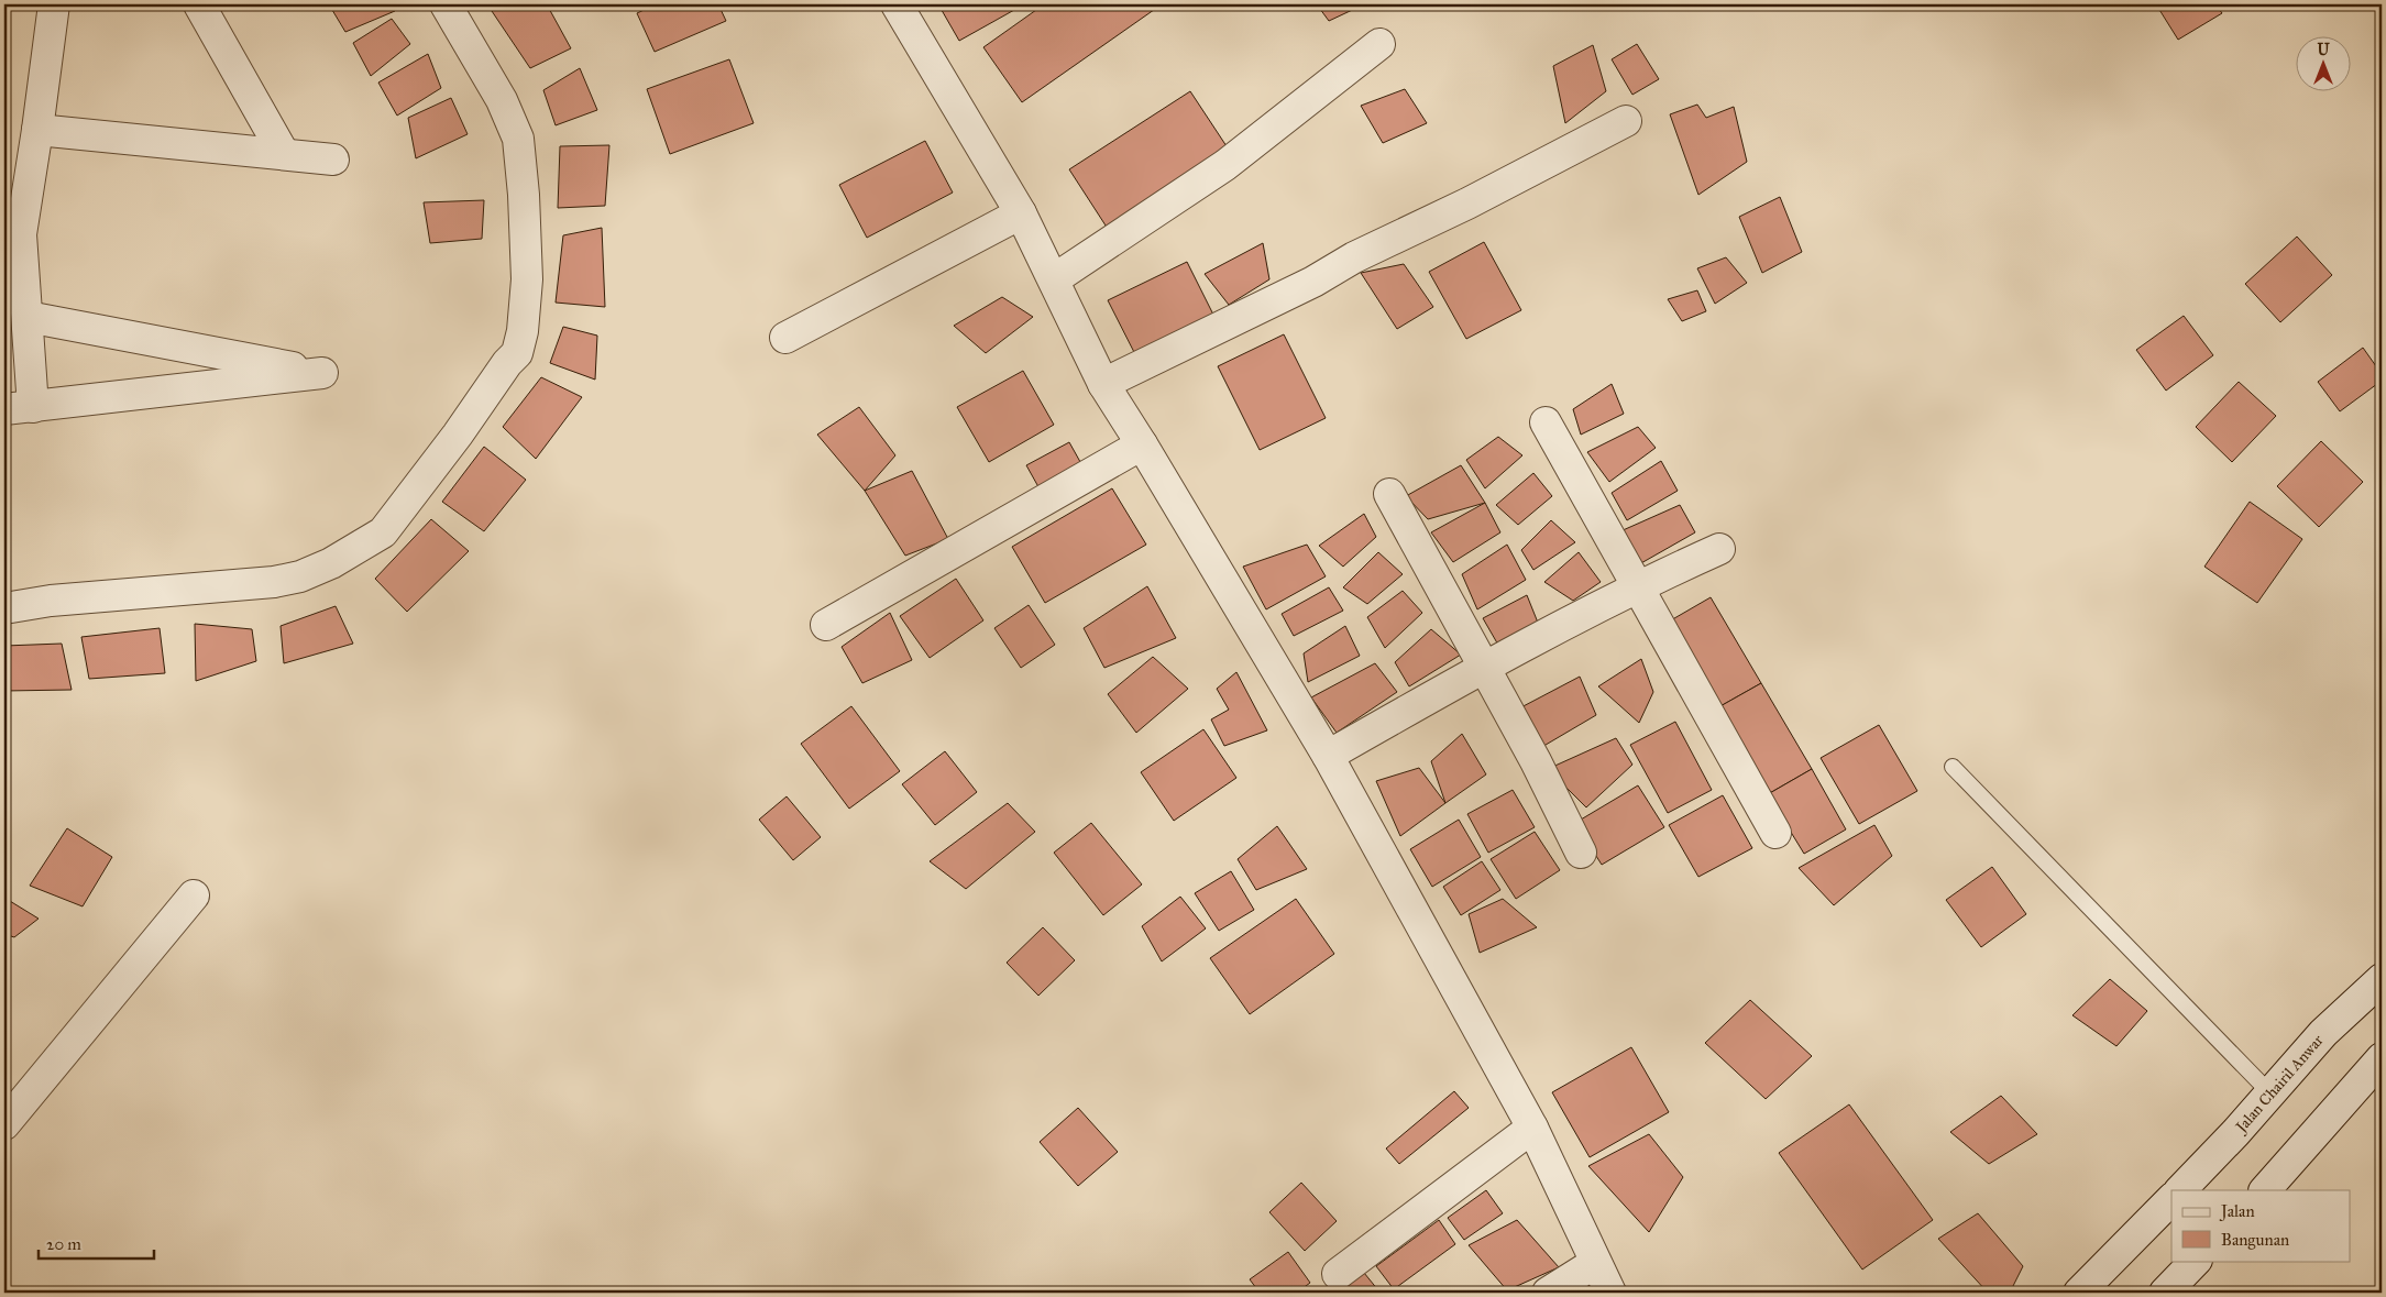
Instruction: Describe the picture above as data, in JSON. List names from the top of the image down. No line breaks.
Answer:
{"streets":{"street":["Jalan Chairil Anwar"]},"legend":["Jalan","Bangunan"],"scale_bar":"20 m","north":"top"}
